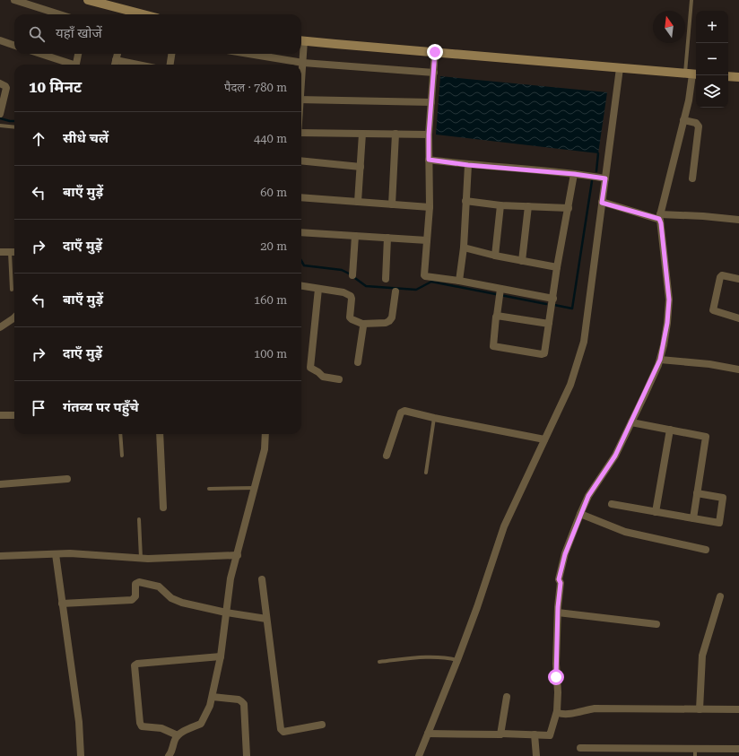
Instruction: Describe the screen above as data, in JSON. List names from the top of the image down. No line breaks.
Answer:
{"north":"top","page":{"map_buttons":["+","−"],"search":"यहाँ खोजें","heading":["10 मिनट","पैदल · 780 m"],"list":[["सीधे चलें","440 m"],["बाएँ मुड़ें","60 m"],["दाएँ मुड़ें","20 m"],["बाएँ मुड़ें","160 m"],["दाएँ मुड़ें","100 m"],"गंतव्य पर पहुँचे"]}}
